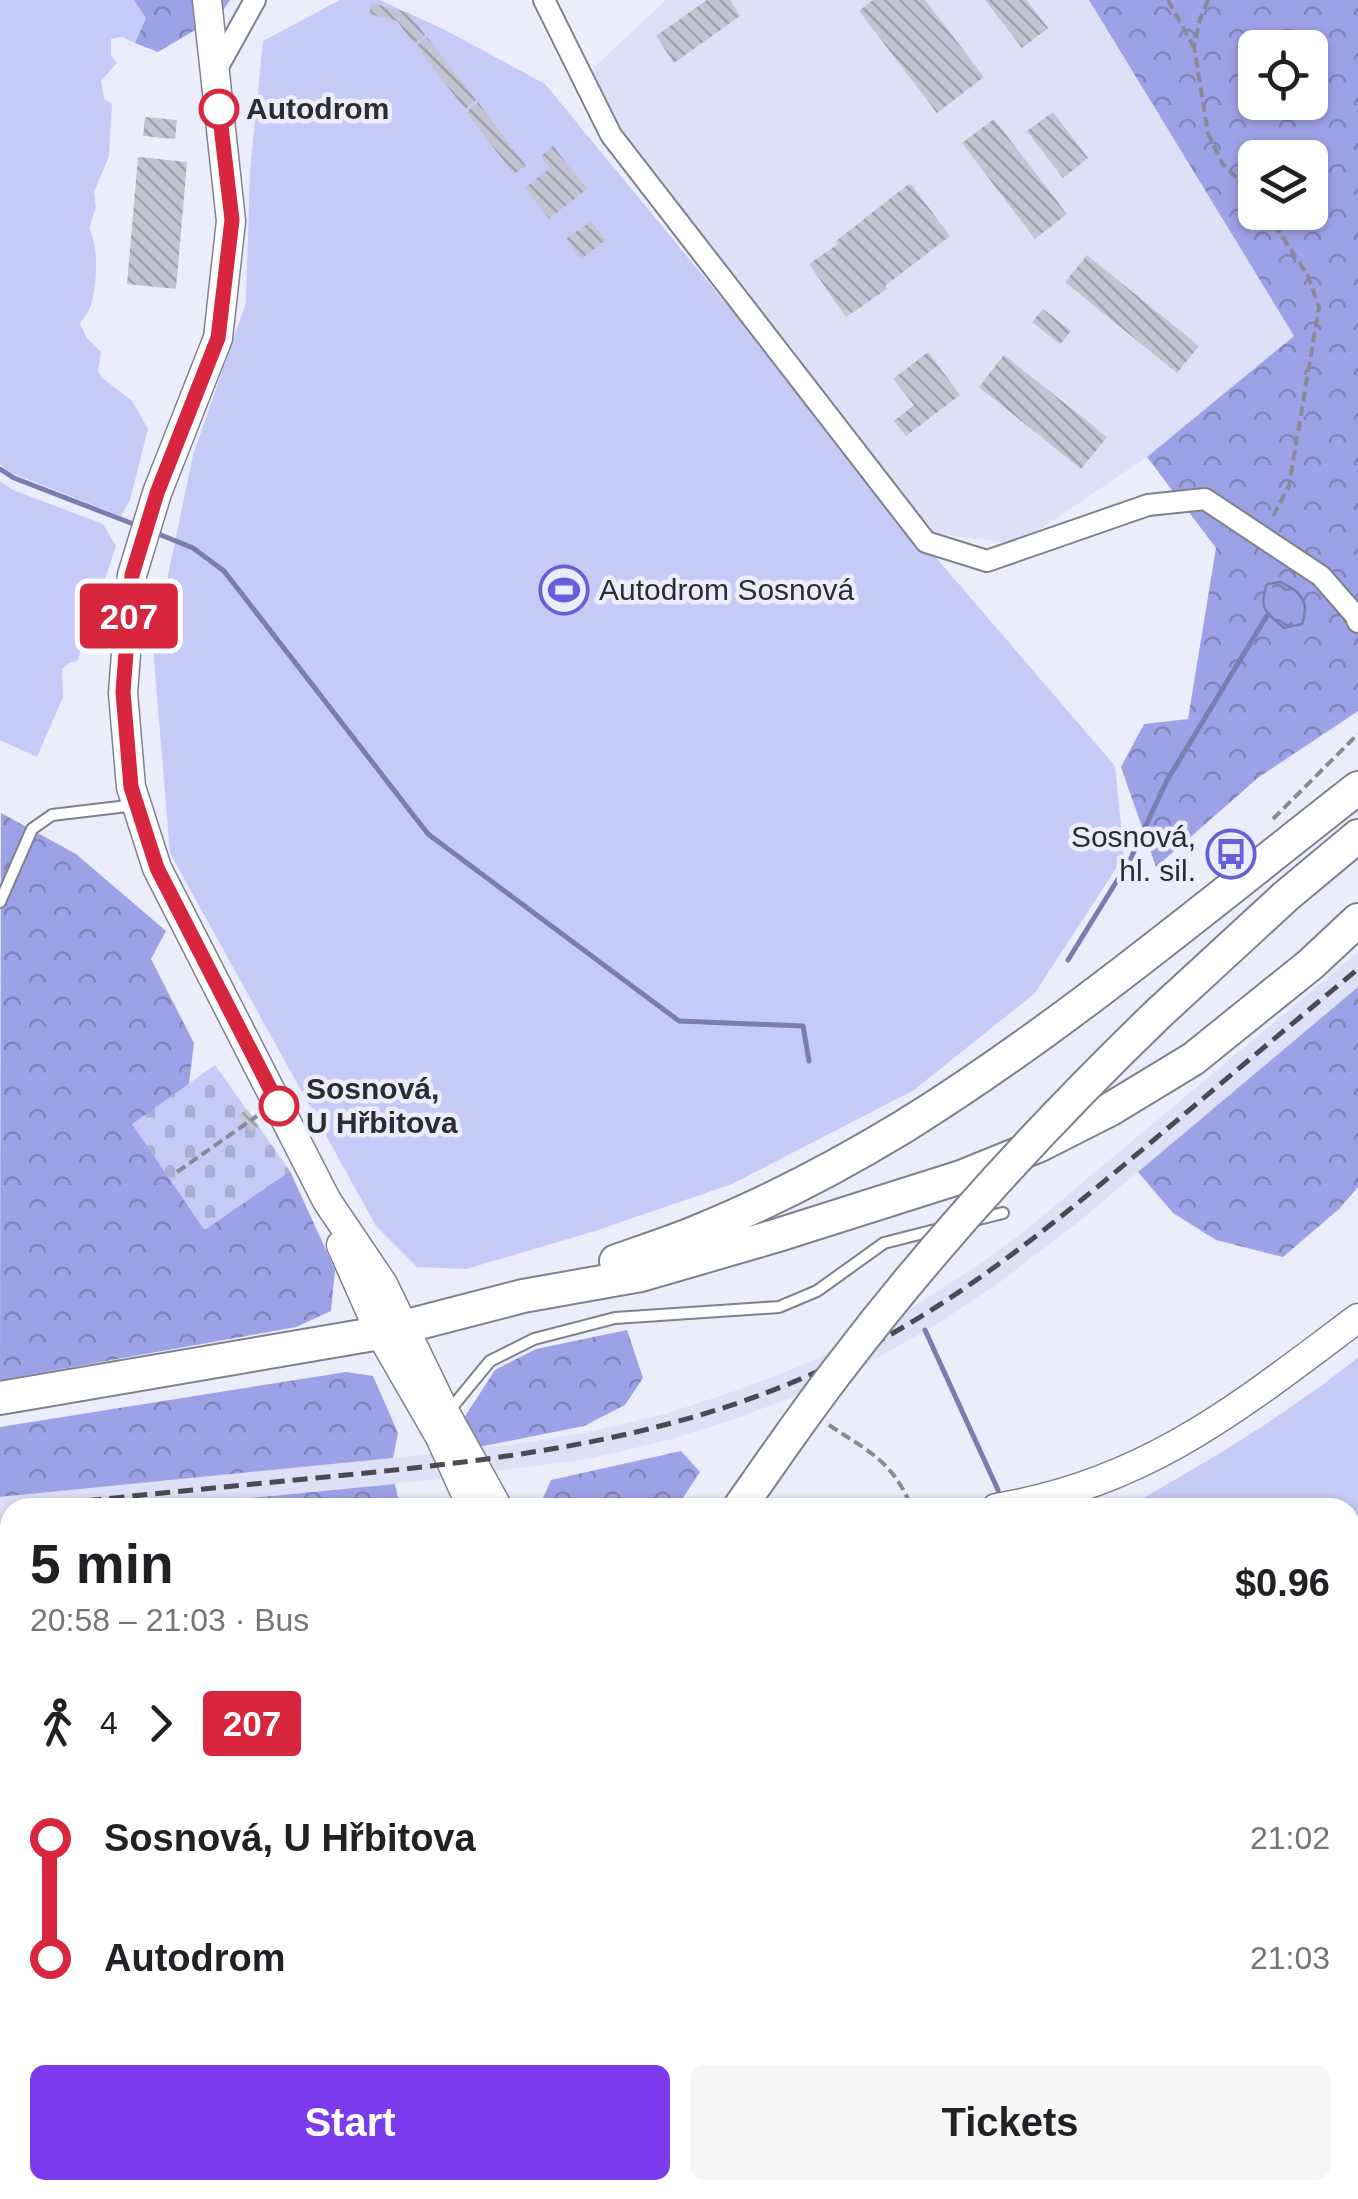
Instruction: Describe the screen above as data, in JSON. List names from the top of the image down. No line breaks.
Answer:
{"places":{"other":["Autodrom","Sosnová, U Hřbitova"],"sports":["Autodrom Sosnová"],"bus stop":["Sosnová, hl. sil."]},"lines":["bus line 207"],"page":{"on_map":"207","heading":["5 min","20:58 – 21:03 · Bus","$0.96"],"legs":["4","207"],"list":[{"name":"Sosnová, U Hřbitova","value":"21:02"},{"name":"Autodrom","value":"21:03"}],"buttons":["Start","Tickets"]}}
